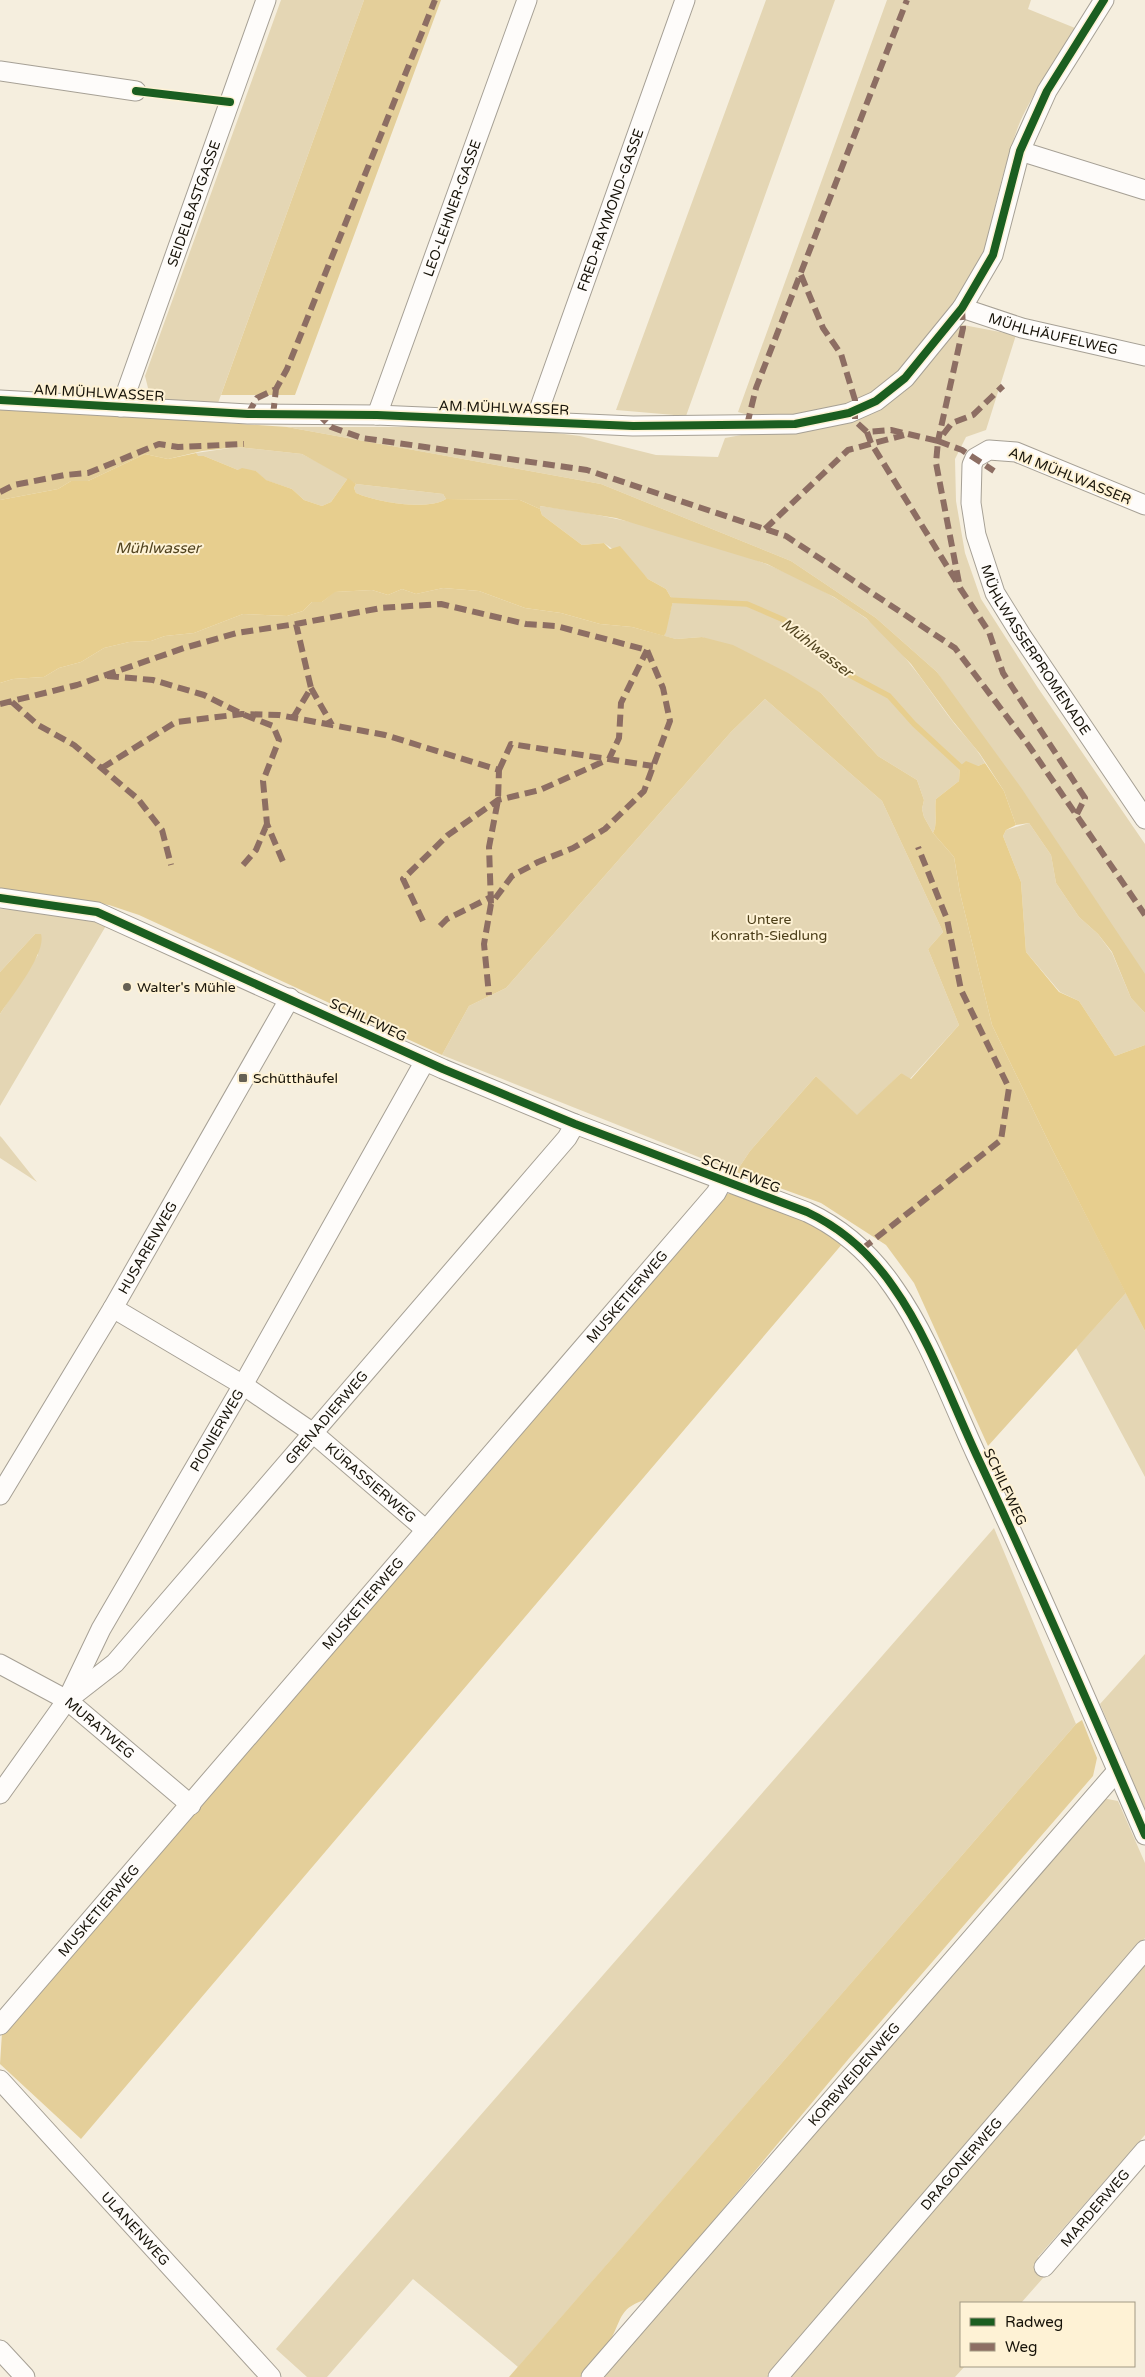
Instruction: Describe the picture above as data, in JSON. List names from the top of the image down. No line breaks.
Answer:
{"streets":{"street":["SEIDELBASTGASSE","LEO-LEHNER-GASSE","FRED-RAYMOND-GASSE","MÜHLHÄUFELWEG","AM MÜHLWASSER","MÜHLWASSERPROMENADE","SCHILFWEG","HUSARENWEG","MUSKETIERWEG","GRENADIERWEG","PIONIERWEG","KÜRASSIERWEG","MURATWEG","KORBWEIDENWEG","DRAGONERWEG","MARDERWEG","ULANENWEG"]},"crossings":[["SEIDELBASTGASSE","AM MÜHLWASSER"],["LEO-LEHNER-GASSE","AM MÜHLWASSER"],["FRED-RAYMOND-GASSE","AM MÜHLWASSER"],["MÜHLHÄUFELWEG","AM MÜHLWASSER"],["AM MÜHLWASSER","MÜHLWASSERPROMENADE"],["SCHILFWEG","HUSARENWEG"],["SCHILFWEG","MUSKETIERWEG"],["SCHILFWEG","GRENADIERWEG"],["SCHILFWEG","PIONIERWEG"],["SCHILFWEG","KORBWEIDENWEG"],["HUSARENWEG","KÜRASSIERWEG"],["MUSKETIERWEG","KÜRASSIERWEG"],["MUSKETIERWEG","MURATWEG"],["GRENADIERWEG","PIONIERWEG"],["GRENADIERWEG","KÜRASSIERWEG"],["GRENADIERWEG","MURATWEG"],["PIONIERWEG","KÜRASSIERWEG"],["PIONIERWEG","MURATWEG"]],"water":["Mühlwasser"],"parks":["Untere Konrath-Siedlung"],"places":{"other":["Walter's Mühle"],"transit":["Schütthäufel"]},"legend":["Radweg","Weg"]}
